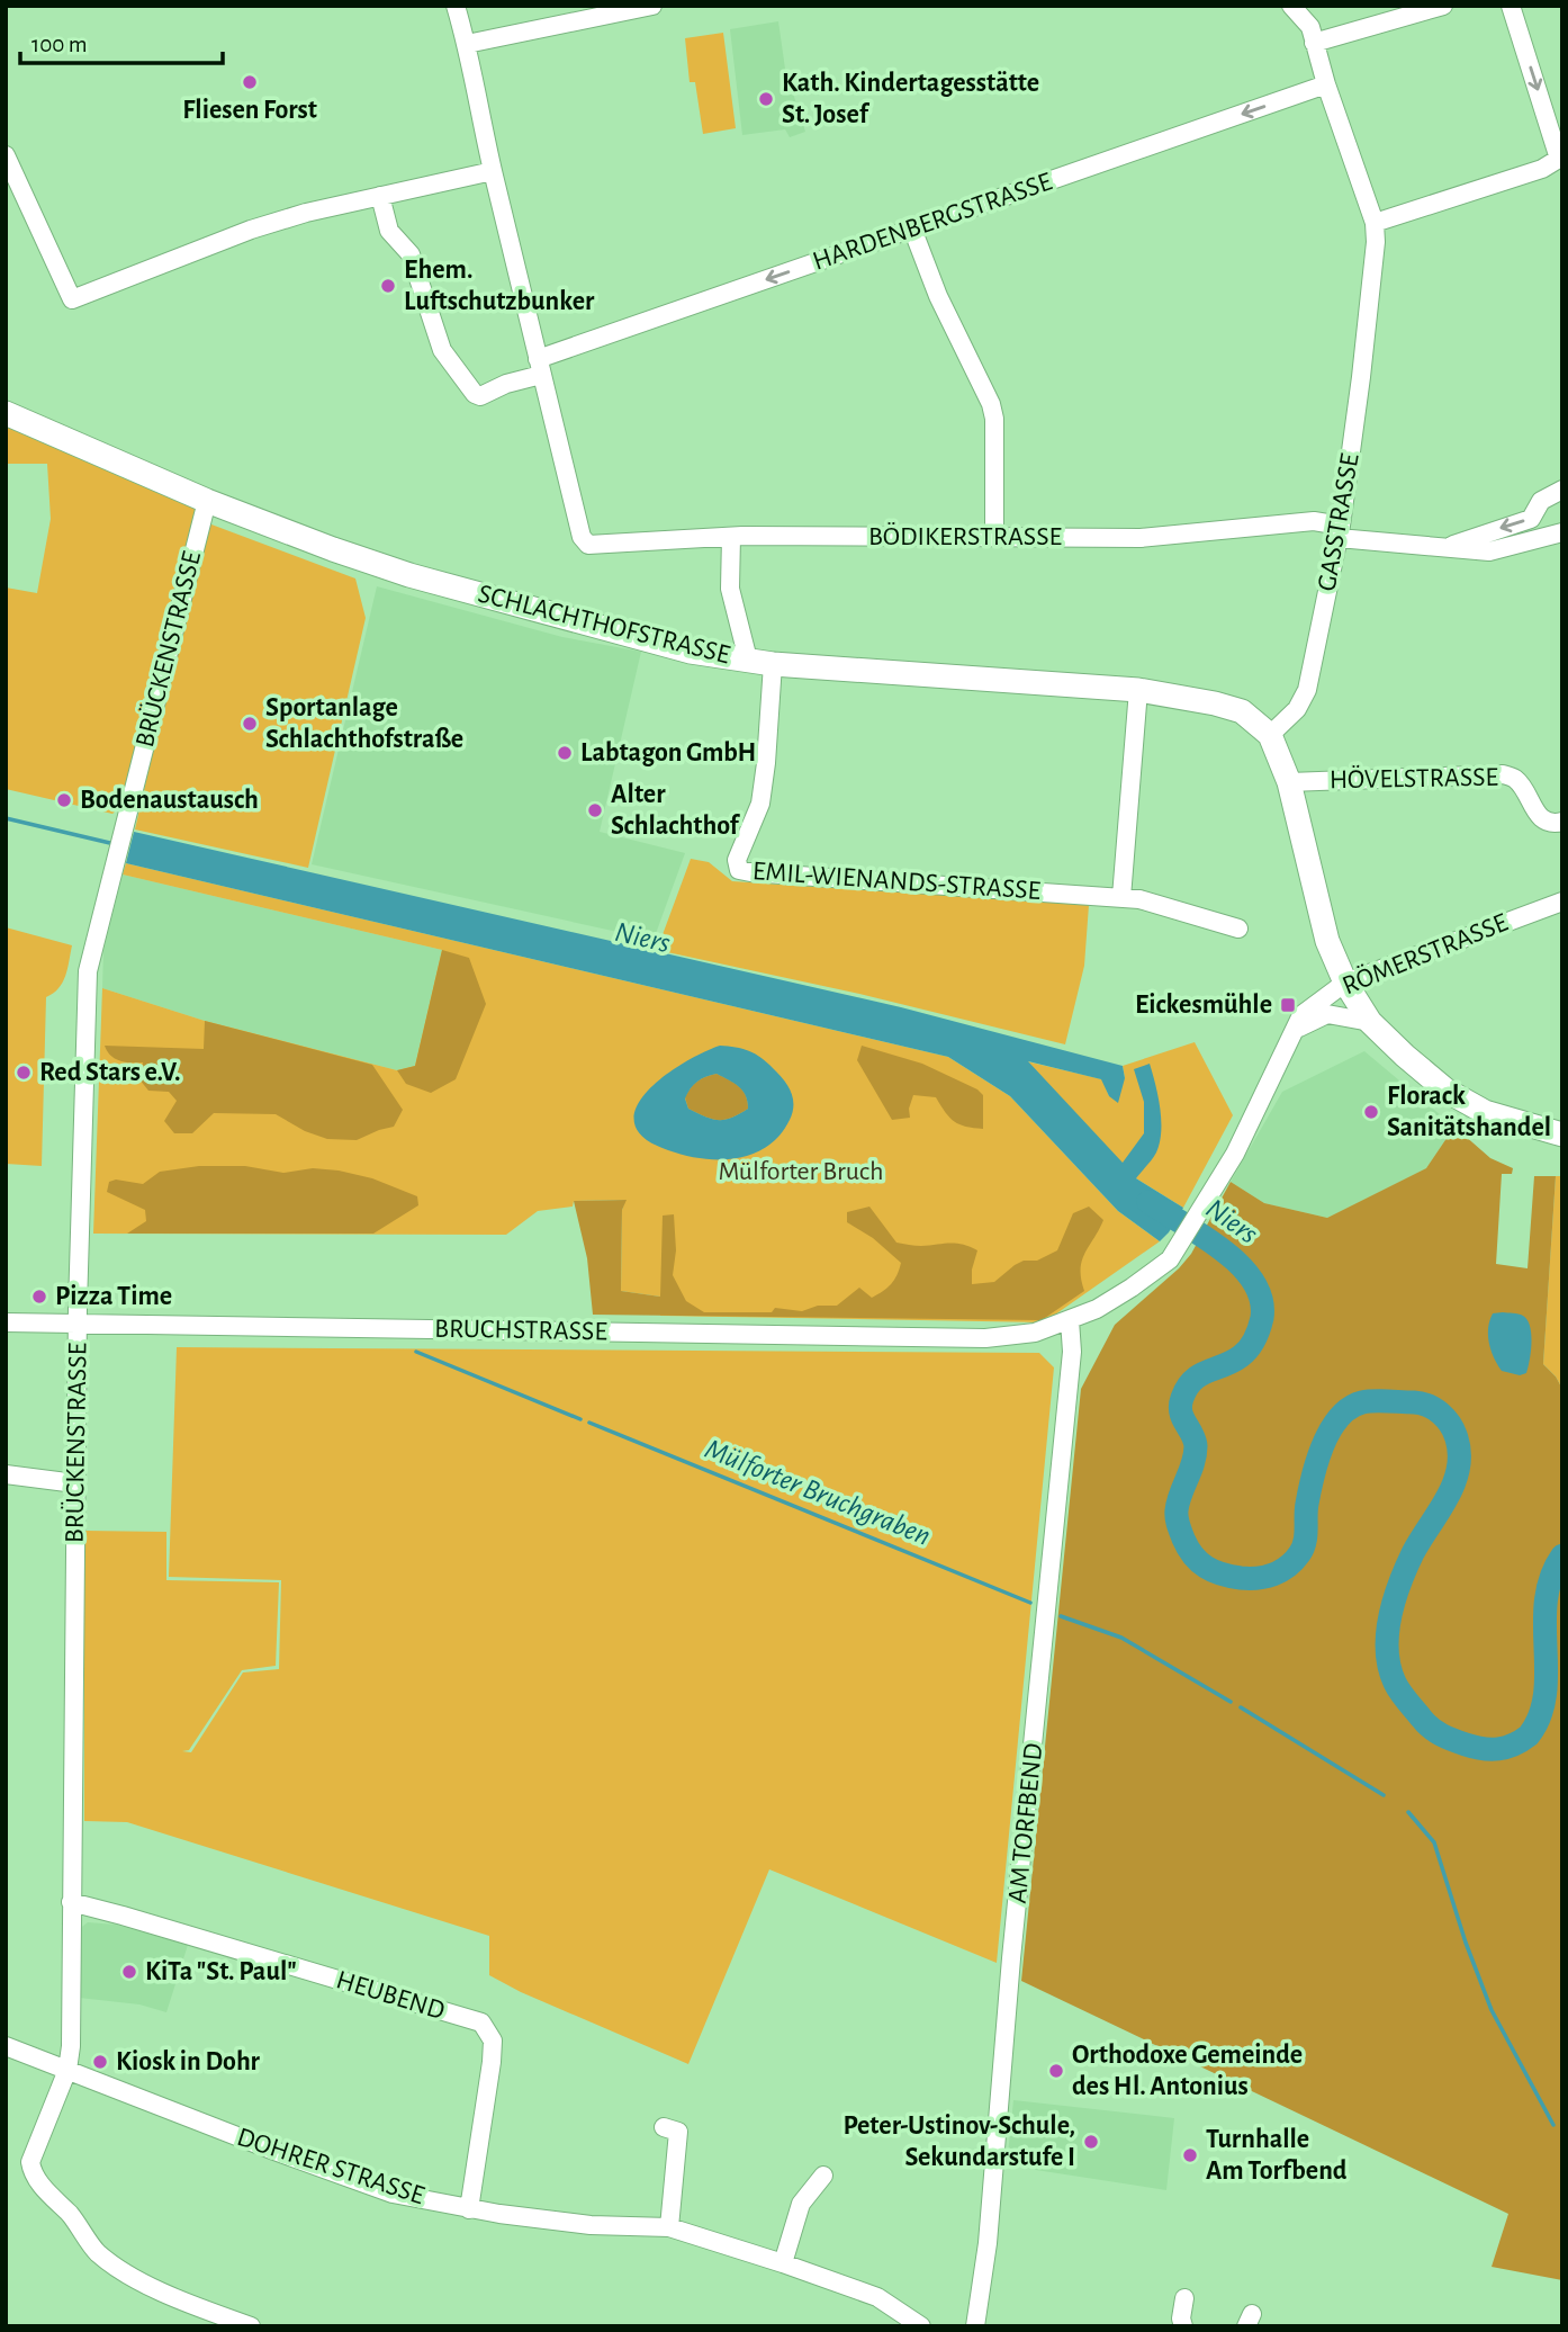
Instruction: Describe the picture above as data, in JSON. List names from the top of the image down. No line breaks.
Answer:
{"streets":{"main road":["SCHLACHTHOFSTRASSE"],"street":["HARDENBERGSTRASSE","GASSTRASSE","BÖDIKERSTRASSE","BRÜCKENSTRASSE","HÖVELSTRASSE","EMIL-WIENANDS-STRASSE","RÖMERSTRASSE","BRUCHSTRASSE","AM TORFBEND","HEUBEND","DOHRER STRASSE"]},"crossings":[["HARDENBERGSTRASSE","GASSTRASSE"],["HARDENBERGSTRASSE","BÖDIKERSTRASSE"],["GASSTRASSE","BÖDIKERSTRASSE"],["GASSTRASSE","SCHLACHTHOFSTRASSE"],["SCHLACHTHOFSTRASSE","BRÜCKENSTRASSE"],["SCHLACHTHOFSTRASSE","EMIL-WIENANDS-STRASSE"],["BRÜCKENSTRASSE","BRUCHSTRASSE"],["BRÜCKENSTRASSE","HEUBEND"],["BRÜCKENSTRASSE","DOHRER STRASSE"],["RÖMERSTRASSE","BRUCHSTRASSE"],["RÖMERSTRASSE","AM TORFBEND"],["HEUBEND","DOHRER STRASSE"]],"one_way":["HARDENBERGSTRASSE"],"water":["Niers","Mülforter Bruchgraben"],"parks":["Mülforter Bruch"],"places":{"other":["Fliesen Forst","Kath. Kindertagesstätte St. Josef","Ehem. Luftschutzbunker","Sportanlage Schlachthofstraße","Labtagon GmbH","Bodenaustausch","Alter Schlachthof","Red Stars e.V.","Florack Sanitätshandel","Pizza Time","KiTa \"St. Paul\"","Kiosk in Dohr","Orthodoxe Gemeinde des Hl. Antonius","Peter-Ustinov-Schule, Sekundarstufe I","Turnhalle Am Torfbend"],"transit":["Eickesmühle"]},"scale_bar":"100 m"}
